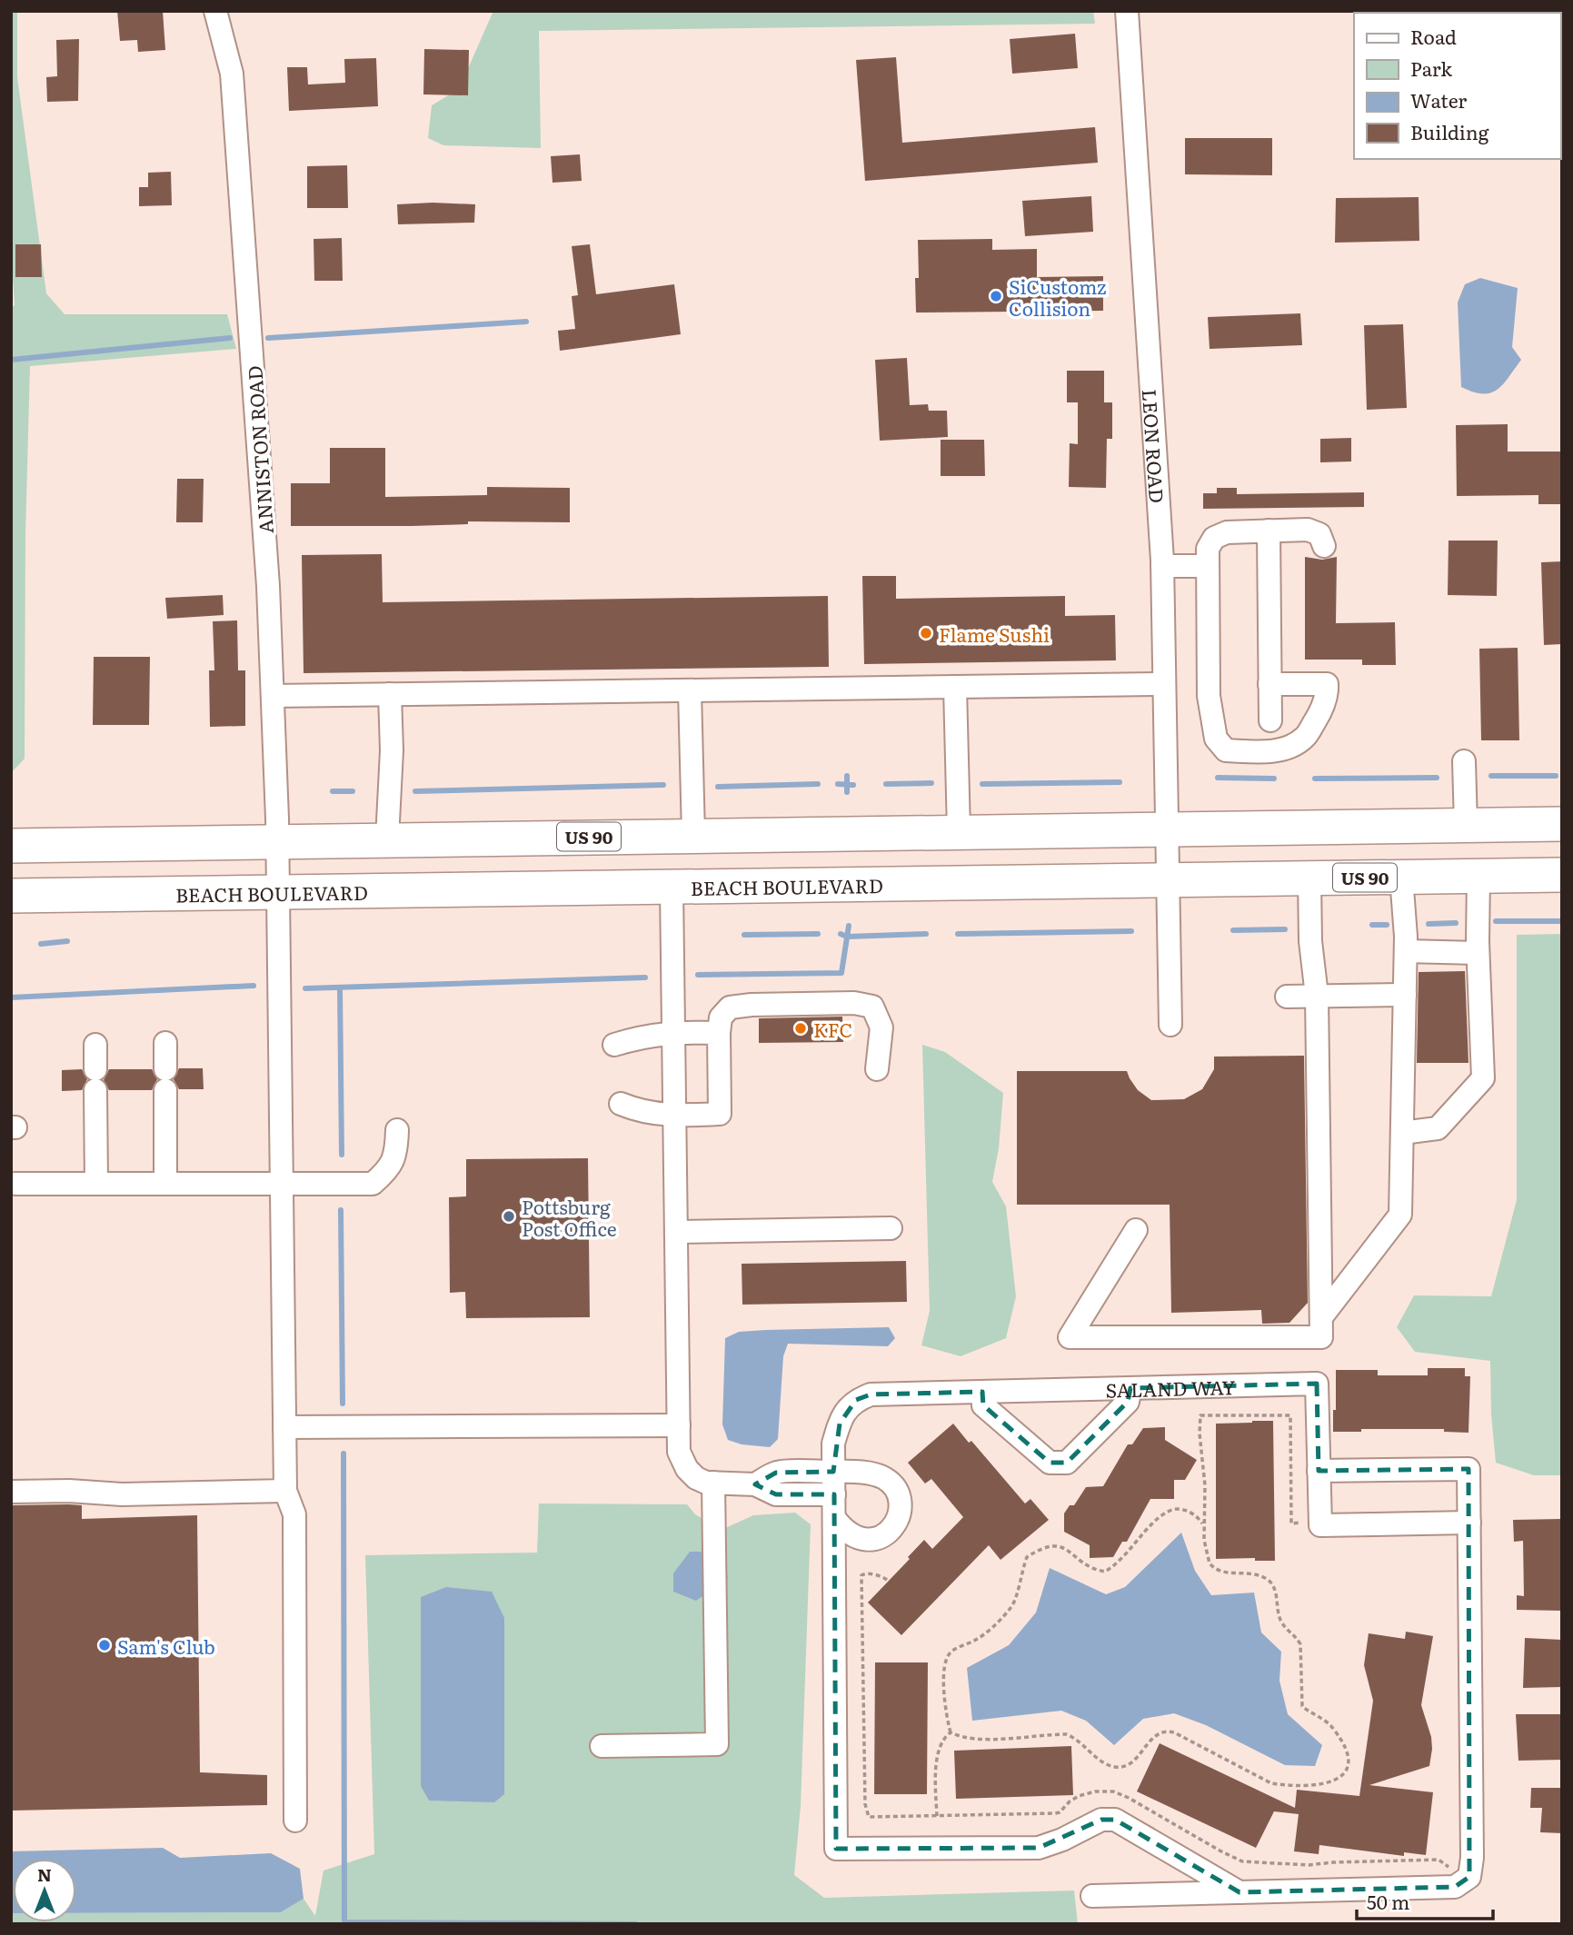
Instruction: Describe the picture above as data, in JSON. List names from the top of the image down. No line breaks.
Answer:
{"streets":{"highway":["US 90","BEACH BOULEVARD"],"street":["LEON ROAD","ANNISTON ROAD","SALAND WAY"]},"crossings":[["LEON ROAD","US 90"],["LEON ROAD","BEACH BOULEVARD"],["ANNISTON ROAD","US 90"],["ANNISTON ROAD","BEACH BOULEVARD"]],"places":["SiCustomz Collision","Flame Sushi","KFC","Pottsburg Post Office","Sam's Club"],"legend":["Road","Park","Water","Building"],"scale_bar":"50 m","north":"top"}
